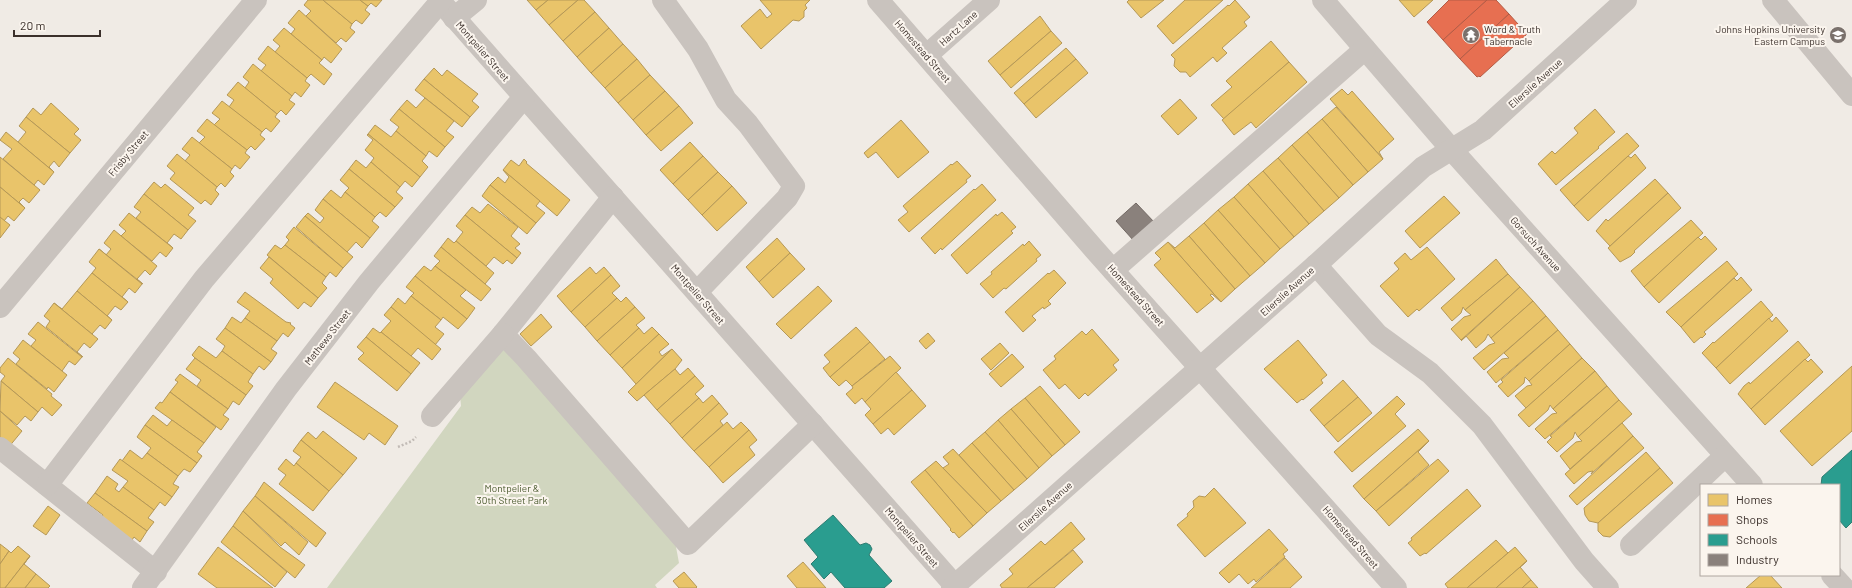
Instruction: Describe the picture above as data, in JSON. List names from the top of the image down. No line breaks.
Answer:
{"streets":{"street":["Hartz Lane","Montpelier Street","Homestead Street","Ellerslie Avenue","Frisby Street","Gorsuch Avenue","Mathews Street"]},"crossings":[["Hartz Lane","Homestead Street"],["Montpelier Street","Ellerslie Avenue"],["Montpelier Street","Mathews Street"],["Homestead Street","Ellerslie Avenue"],["Ellerslie Avenue","Gorsuch Avenue"]],"parks":["Montpelier & 30th Street Park"],"places":{"temple":["Word & Truth Tabernacle"],"school or university":["Johns Hopkins University Eastern Campus"]},"legend":["Homes","Shops","Schools","Industry"],"scale_bar":"20 m"}
